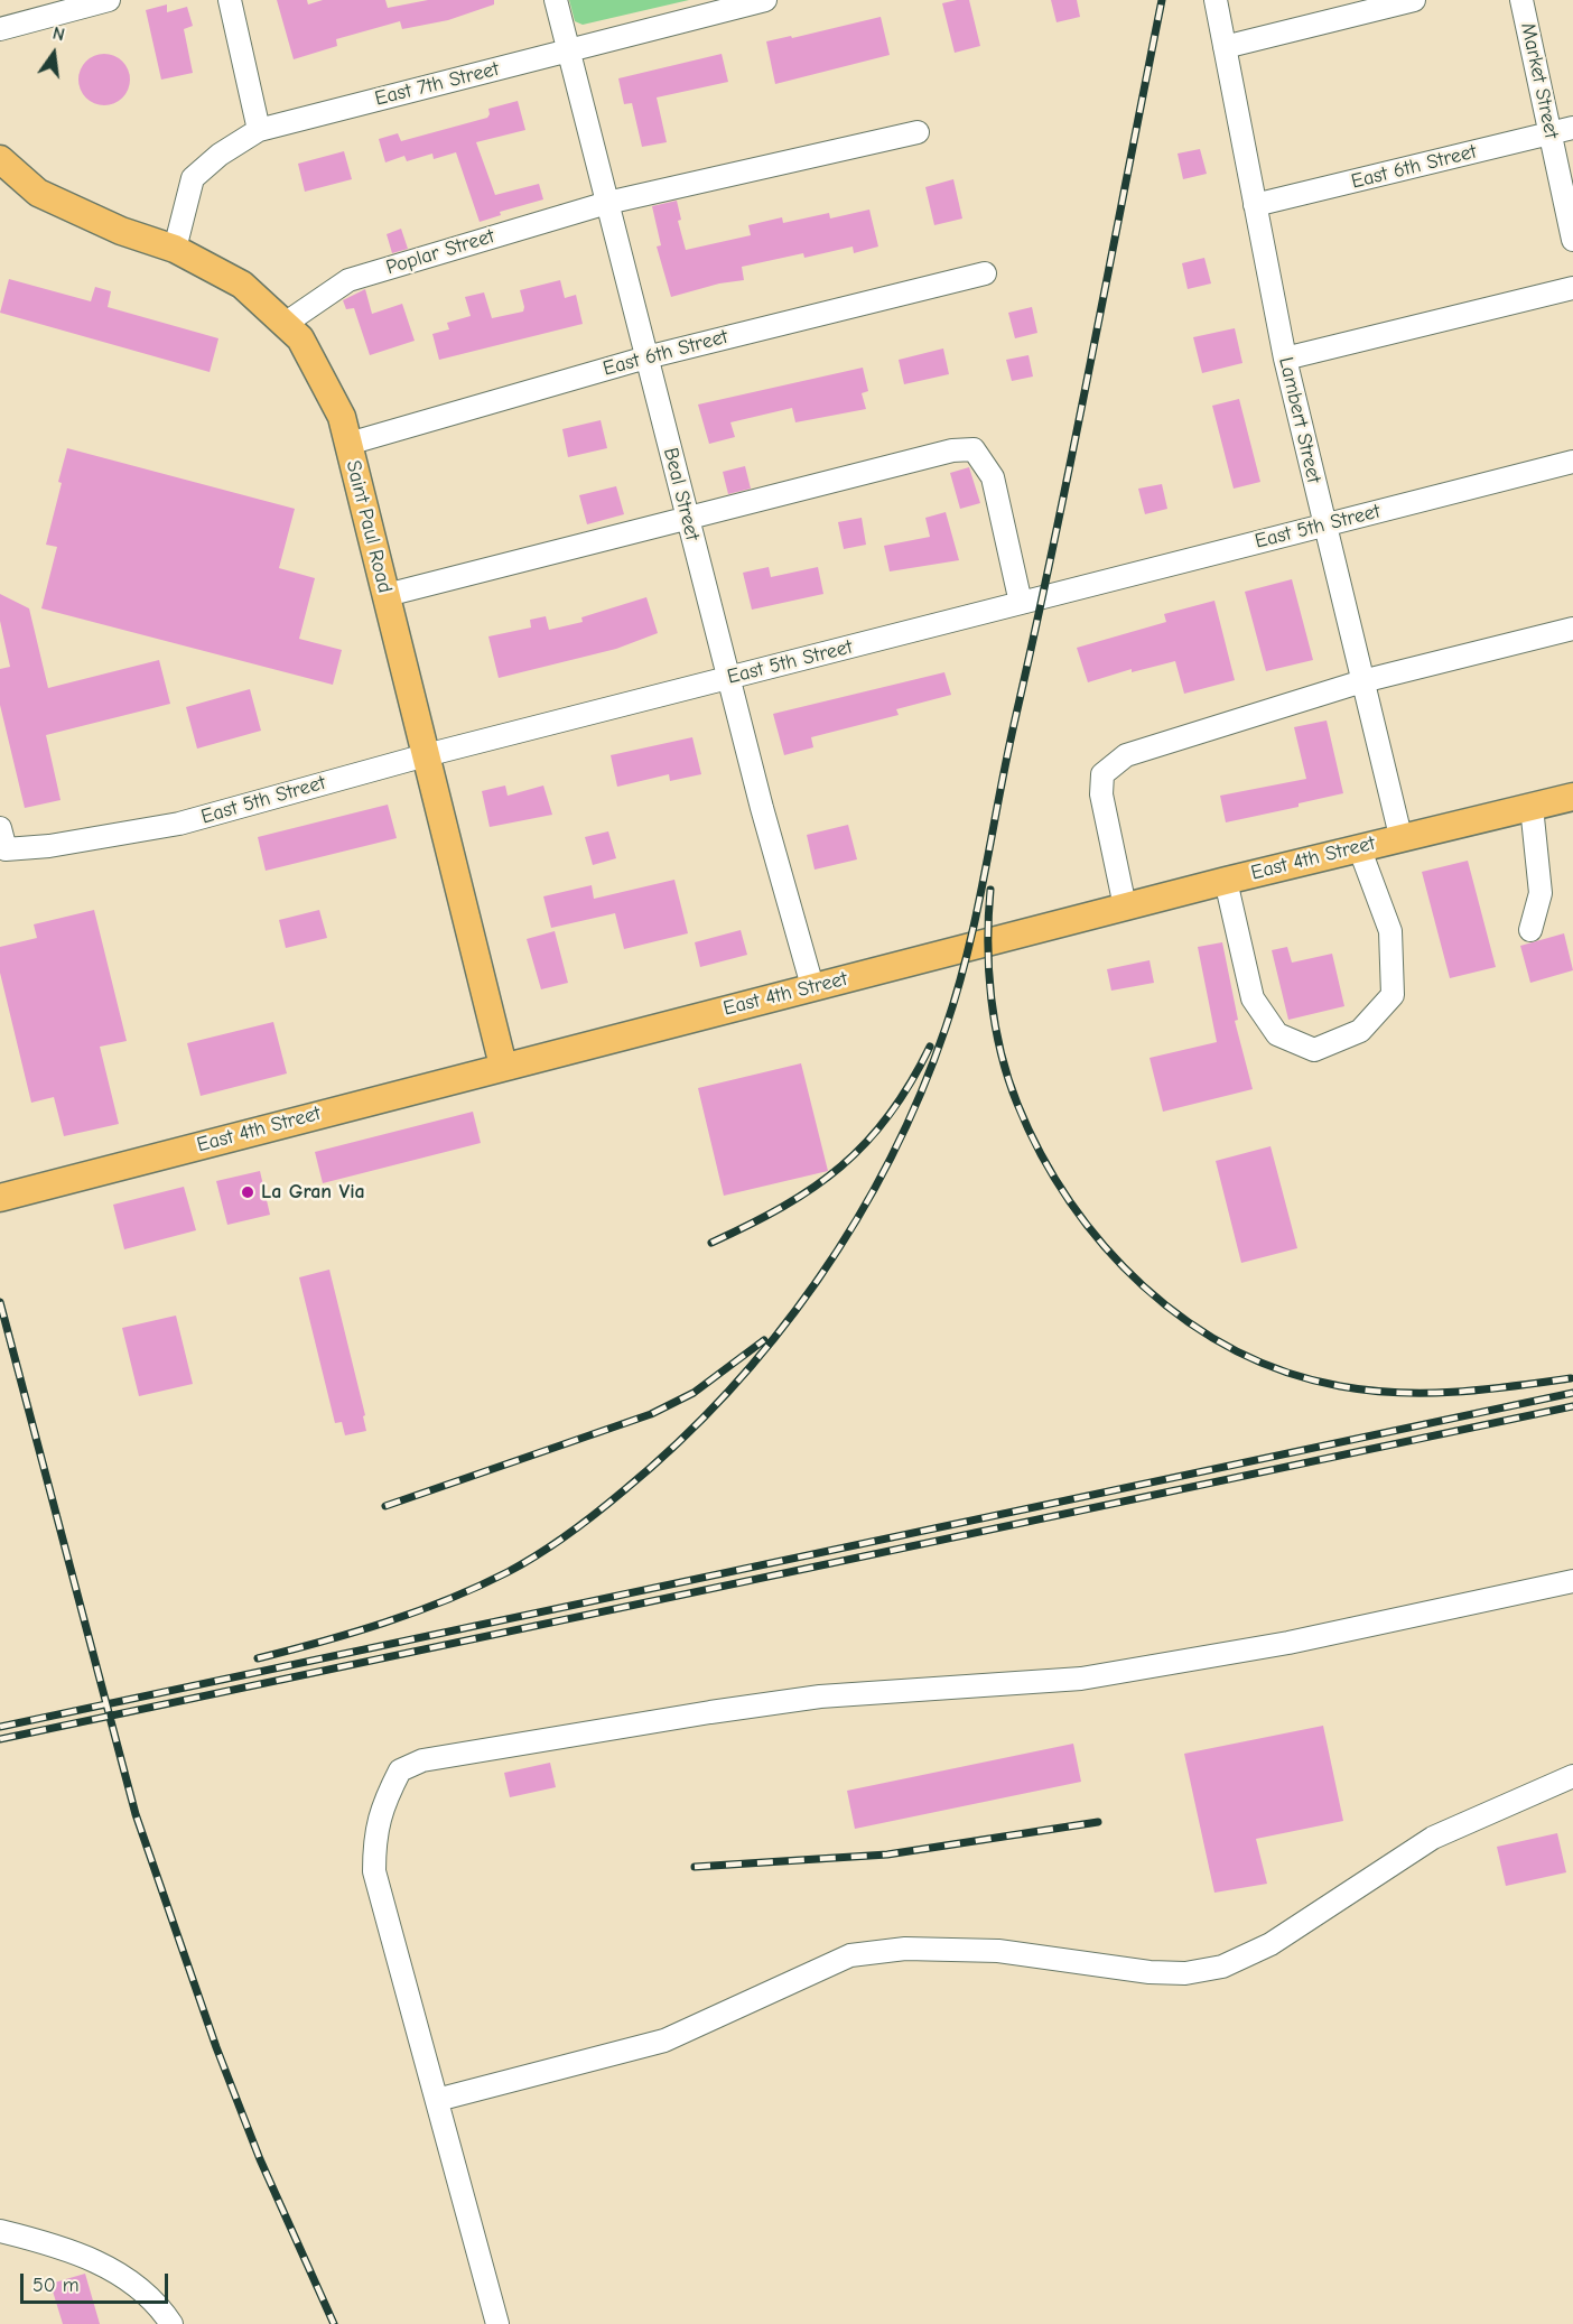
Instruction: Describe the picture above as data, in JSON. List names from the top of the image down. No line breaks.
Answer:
{"streets":{"main road":["Saint Paul Road","East 4th Street"],"street":["Market Street","East 7th Street","East 6th Street","Poplar Street","Lambert Street","Beal Street","East 5th Street"]},"crossings":[["Market Street","East 6th Street"],["East 7th Street","Beal Street"],["East 7th Street","Saint Paul Road"],["East 6th Street","Lambert Street"],["East 6th Street","Beal Street"],["East 6th Street","Saint Paul Road"],["Poplar Street","Beal Street"],["Poplar Street","Saint Paul Road"],["Lambert Street","East 5th Street"],["Lambert Street","East 4th Street"],["Beal Street","East 5th Street"],["Beal Street","East 4th Street"],["Saint Paul Road","East 5th Street"],["Saint Paul Road","East 4th Street"]],"places":["La Gran Via"],"scale_bar":"50 m","north":"top"}
